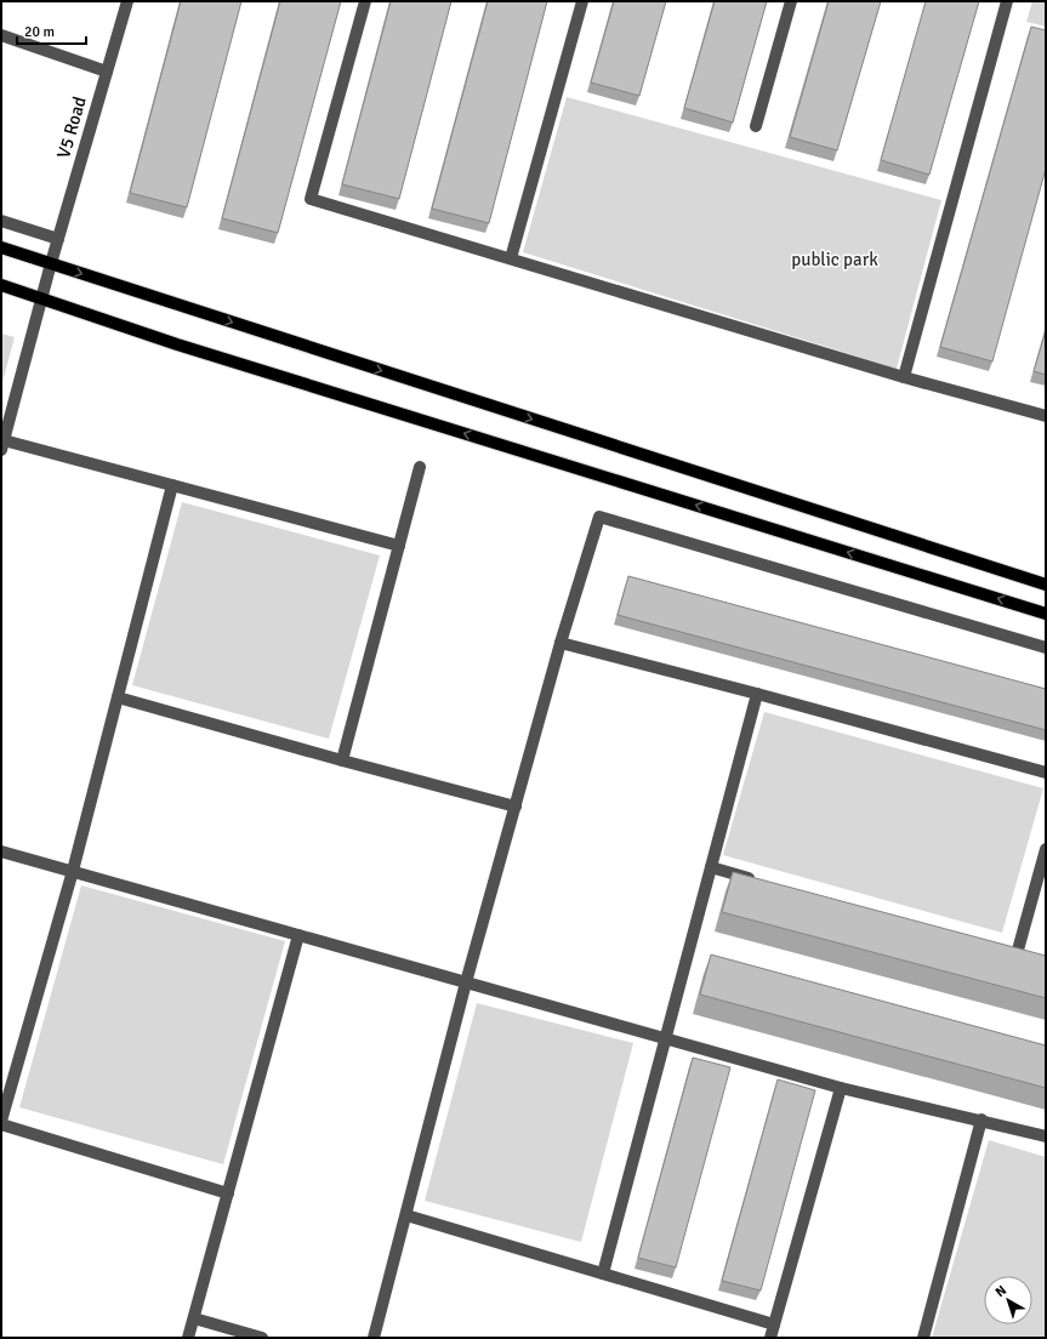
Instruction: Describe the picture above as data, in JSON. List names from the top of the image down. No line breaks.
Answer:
{"streets":{"street":["V5 Road"]},"parks":["public park"],"scale_bar":"20 m","north":"top left"}
